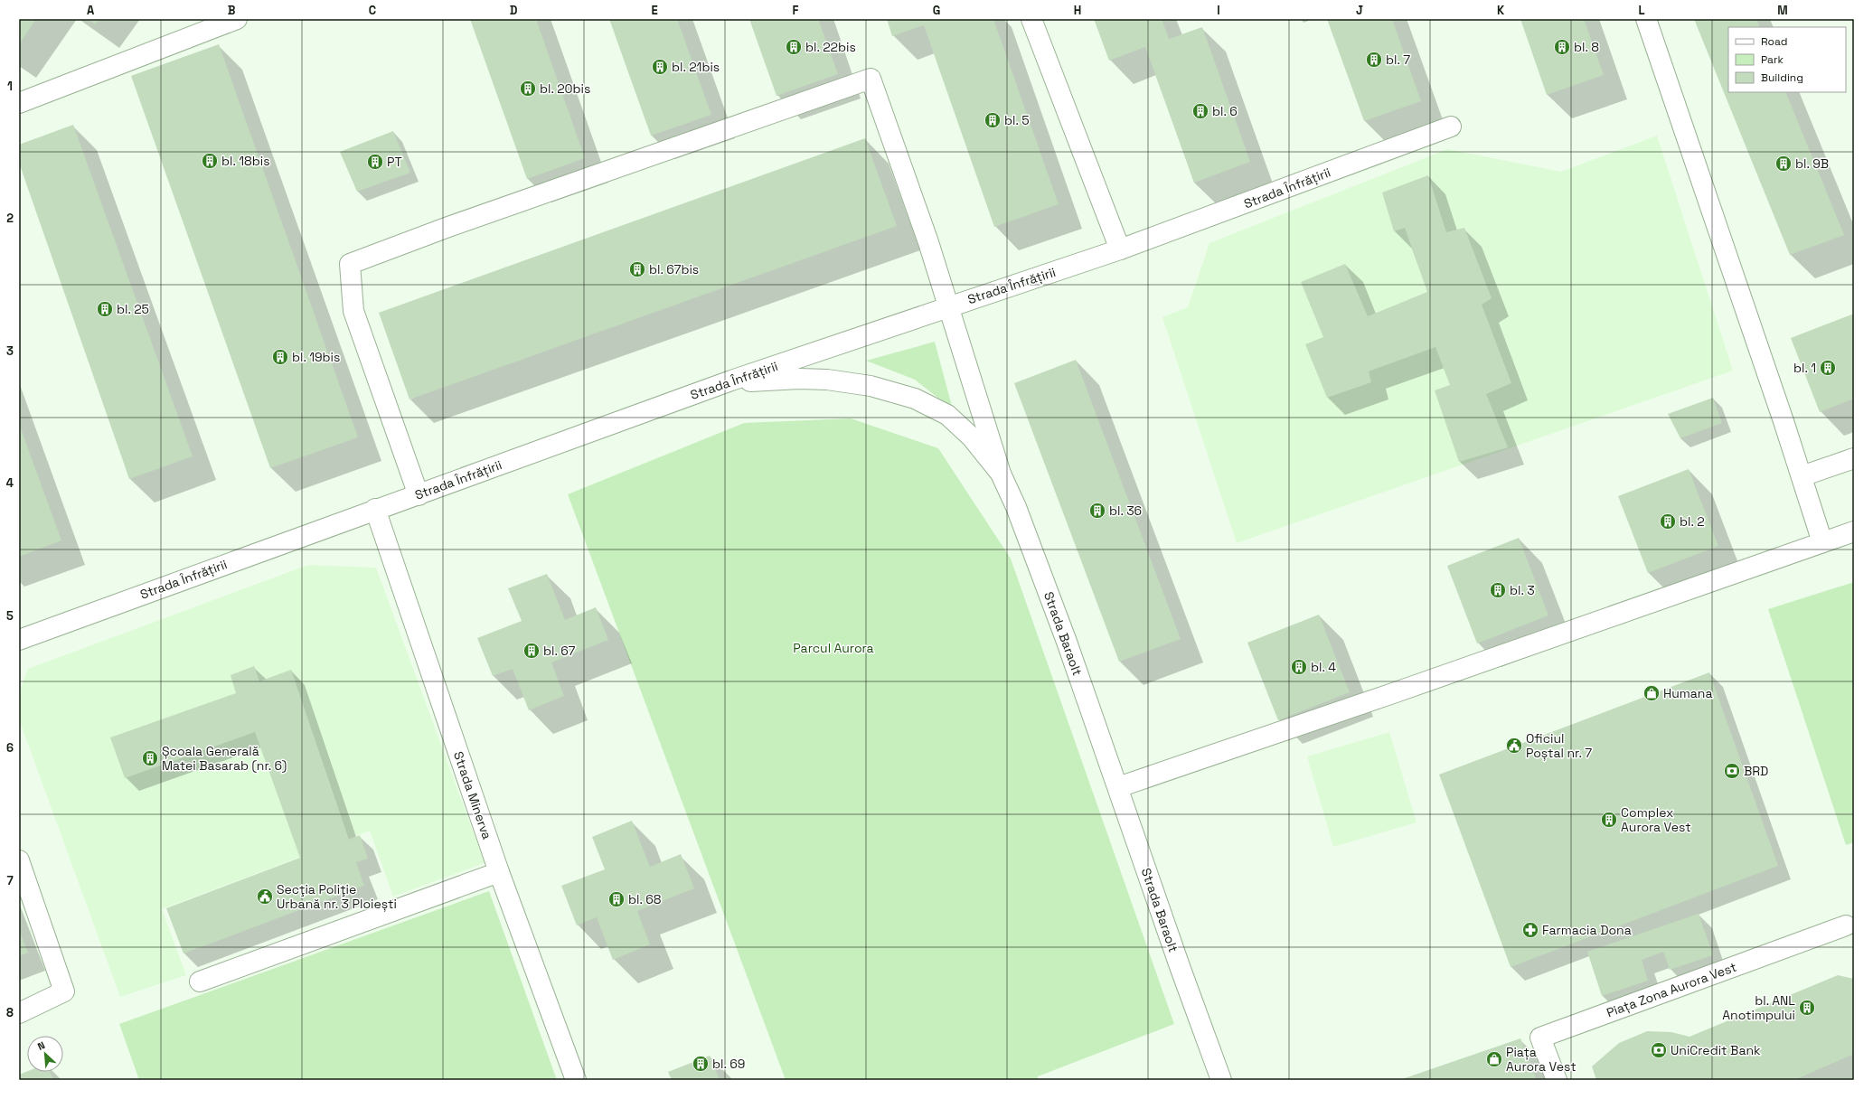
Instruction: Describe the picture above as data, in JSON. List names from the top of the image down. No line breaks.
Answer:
{"streets":{"street":["Strada Înfrățirii","Strada Baraolt","Strada Minerva","Piața Zona Aurora Vest"]},"crossings":[["Strada Înfrățirii","Strada Baraolt"],["Strada Înfrățirii","Strada Minerva"]],"parks":["Parcul Aurora"],"places":{"building":["bl. 22bis","bl. 8","bl. 7","bl. 21bis","bl. 20bis","bl. 6","bl. 5","bl. 18bis","PT","bl. 9B","bl. 67bis","bl. 25","bl. 19bis","bl. 1","bl. 36","bl. 2","bl. 3","bl. 67","bl. 4","Școala Generală Matei Basarab (nr. 6)","Complex Aurora Vest","bl. 68","bl. ANL Anotimpului","bl. 69"],"shop":["Humana","Piața Aurora Vest"],"public building":["Oficiul Poștal nr. 7","Secţia Poliţie Urbană nr. 3 Ploiești"],"bank":["BRD","UniCredit Bank"],"pharmacy":["Farmacia Dona"]},"legend":["Road","Park","Building"],"north":"top left","grid":{"columns":["A","B","C","D","E","F","G","H","I","J","K","L","M"],"rows":["1","2","3","4","5","6","7","8"]}}
